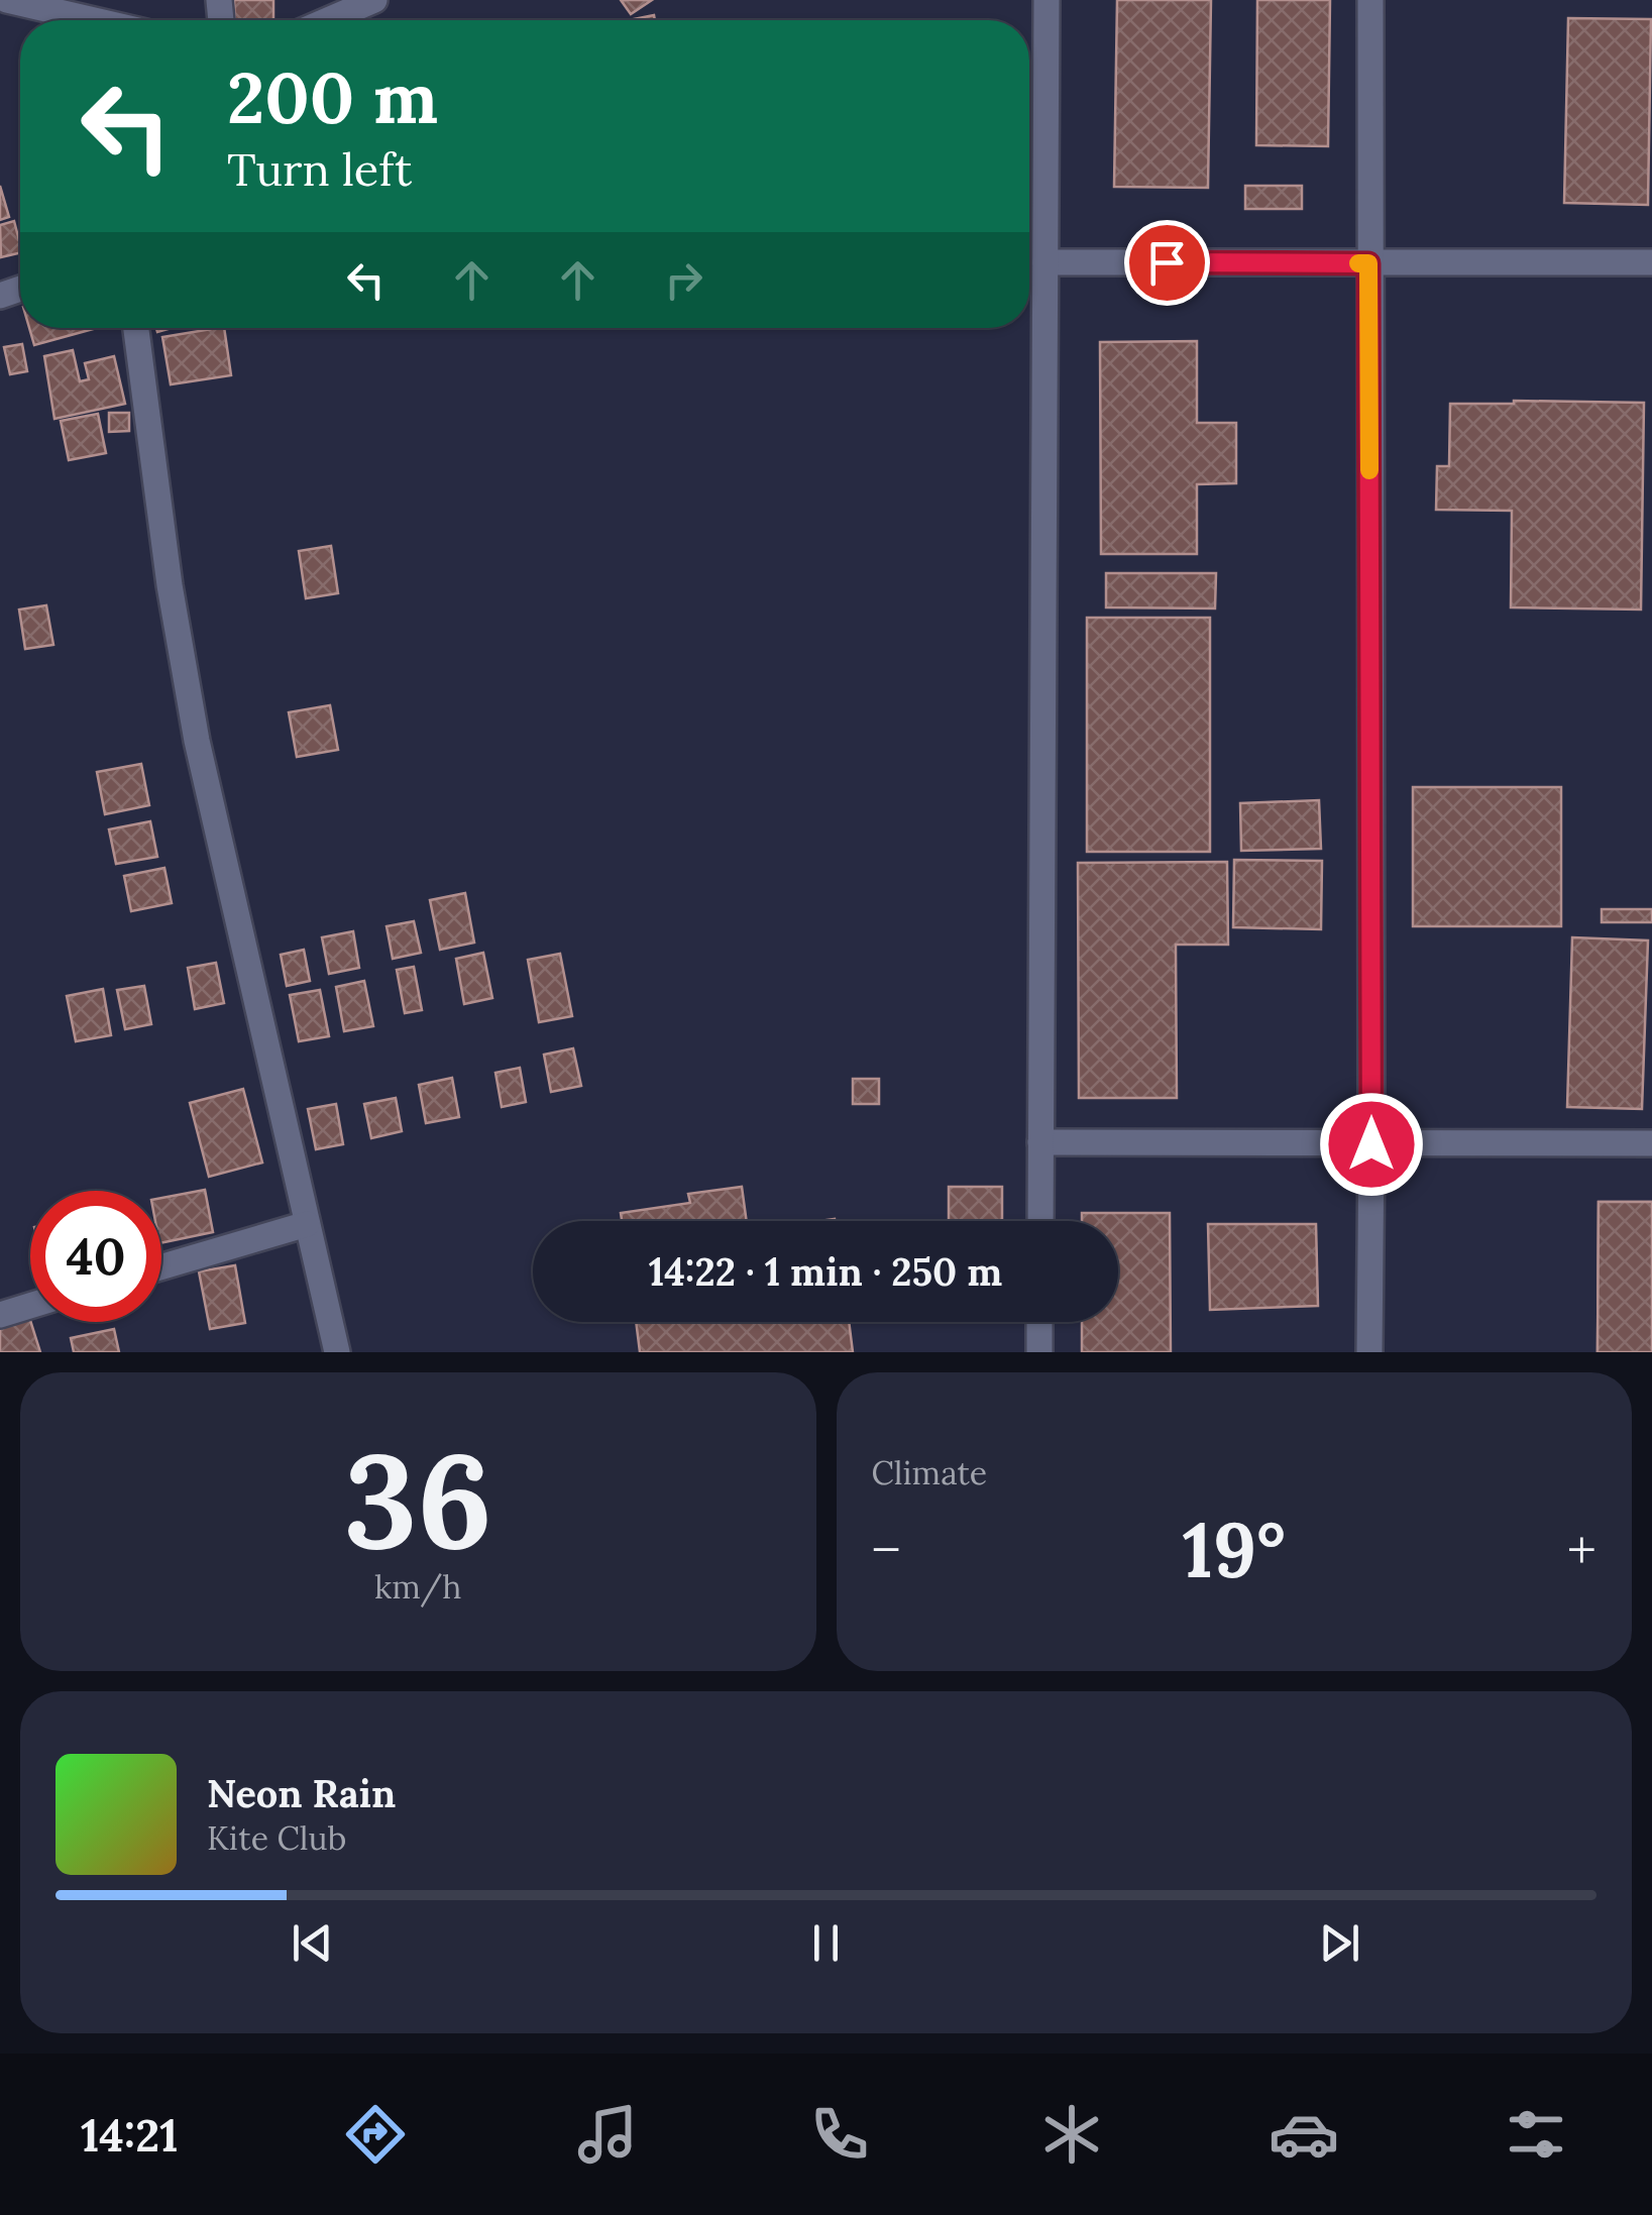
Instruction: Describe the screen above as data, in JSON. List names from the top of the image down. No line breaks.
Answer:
{"page":{"turn":["200 m","Turn left"],"limit":"40","trip":"14:22 · 1 min · 250 m","tile":[["36","km/h"],"Climate"],"heat":["−","19°","+"],"song":["Neon Rain","Kite Club"],"tabs":"14:21"}}
